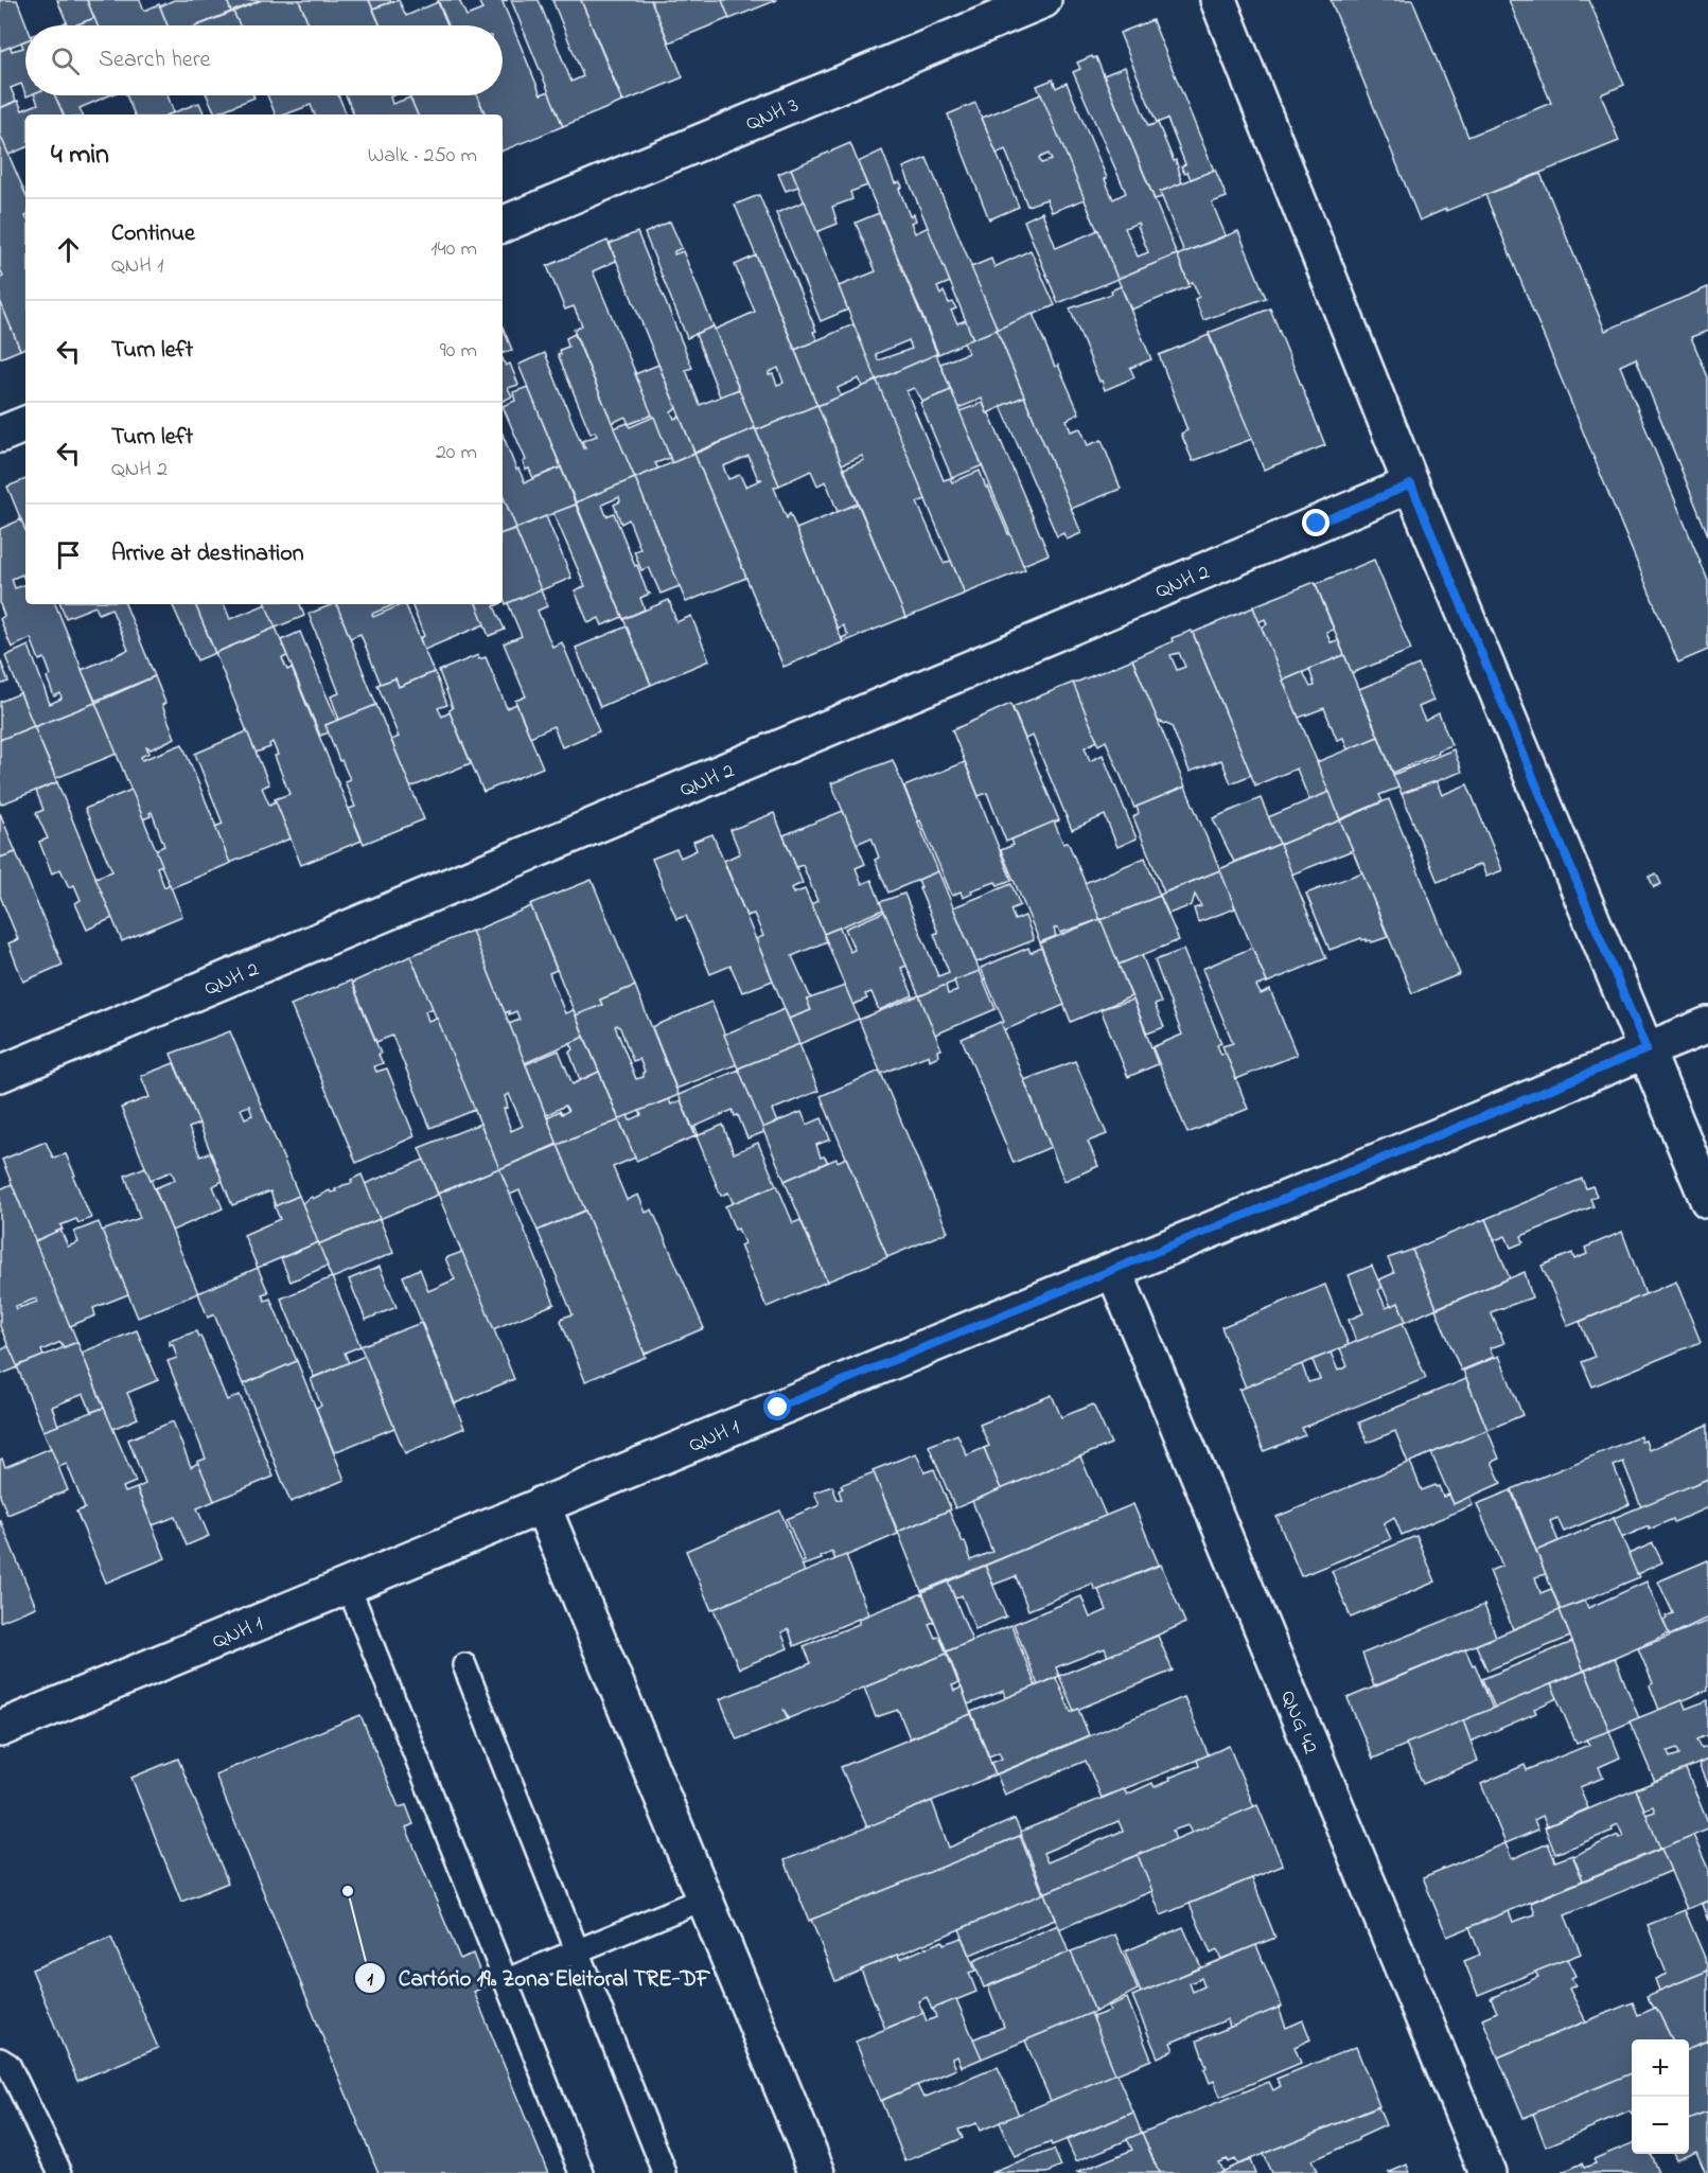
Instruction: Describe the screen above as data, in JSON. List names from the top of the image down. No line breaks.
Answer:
{"streets":{"street":["QNH 3","QNH 2","QNH 1","QNG 42"]},"crossings":[["QNH 1","QNG 42"]],"places":["Cartório 19ª Zona Eleitoral TRE-DF"],"page":{"search":"Search here","heading":["4 min","Walk · 250 m"],"list":[["Continue","QNH 1","140 m"],["Turn left","90 m"],["Turn left","QNH 2","20 m"],"Arrive at destination"],"map_buttons":["+","−"]}}
